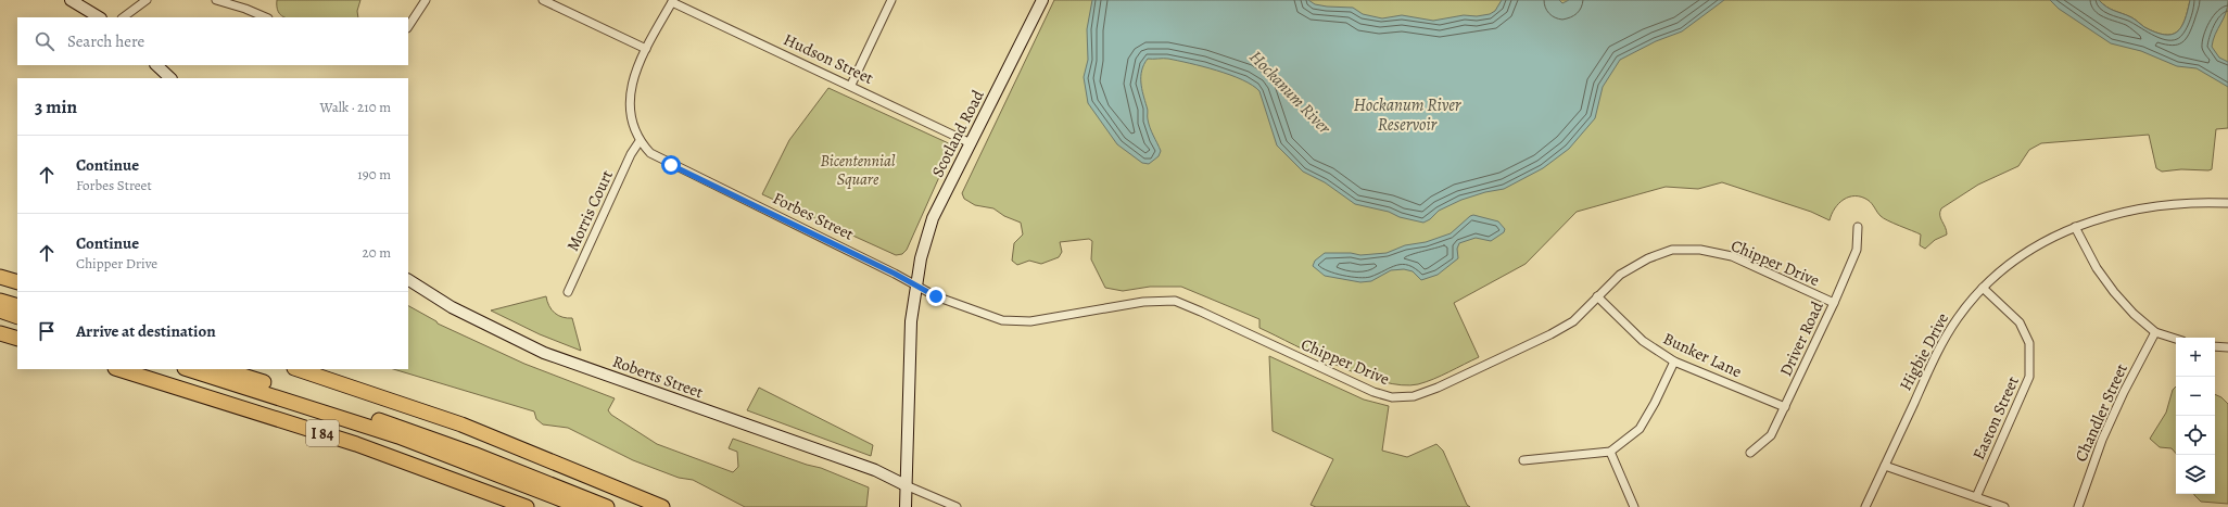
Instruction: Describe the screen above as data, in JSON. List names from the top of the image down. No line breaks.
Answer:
{"streets":{"highway":["I 84"],"main road":["Scotland Road","Roberts Street"],"street":["Hudson Street","Morris Court","Forbes Street","Chipper Drive","Driver Road","Higbie Drive","Bunker Lane","Chandler Street","Easton Street"]},"crossings":[["Hudson Street","Scotland Road"],["Hudson Street","Forbes Street"],["Scotland Road","Forbes Street"],["Scotland Road","Chipper Drive"],["Morris Court","Forbes Street"],["Forbes Street","Chipper Drive"],["Chipper Drive","Driver Road"],["Chipper Drive","Bunker Lane"],["Driver Road","Bunker Lane"],["Higbie Drive","Easton Street"]],"water":["Hockanum River","Hockanum River Reservoir"],"parks":["Bicentennial Square"],"page":{"search":"Search here","heading":["3 min","Walk · 210 m"],"list":[["Continue","Forbes Street","190 m"],["Continue","Chipper Drive","20 m"],"Arrive at destination"],"map_buttons":["+","−"]}}
